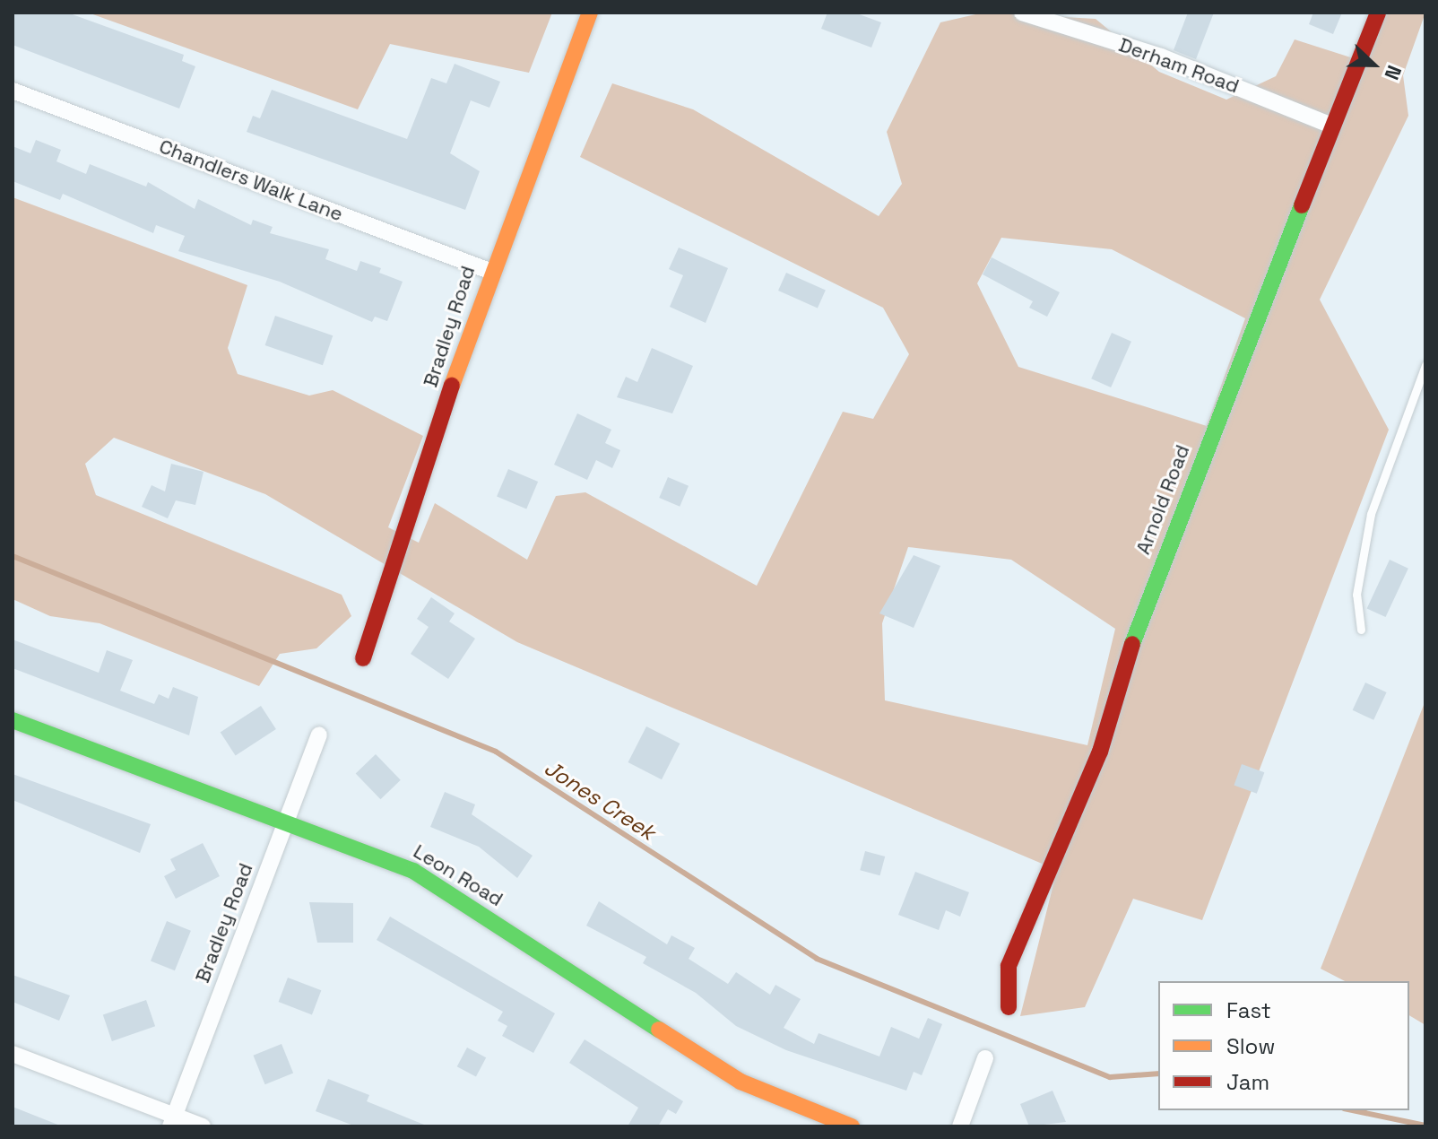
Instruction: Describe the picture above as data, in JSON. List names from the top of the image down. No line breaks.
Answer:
{"streets":{"street":["Derham Road","Chandlers Walk Lane","Bradley Road","Arnold Road","Leon Road"]},"crossings":[["Derham Road","Arnold Road"],["Chandlers Walk Lane","Bradley Road"],["Bradley Road","Leon Road"]],"water":["Jones Creek"],"legend":["Fast","Slow","Jam"],"north":"right"}
